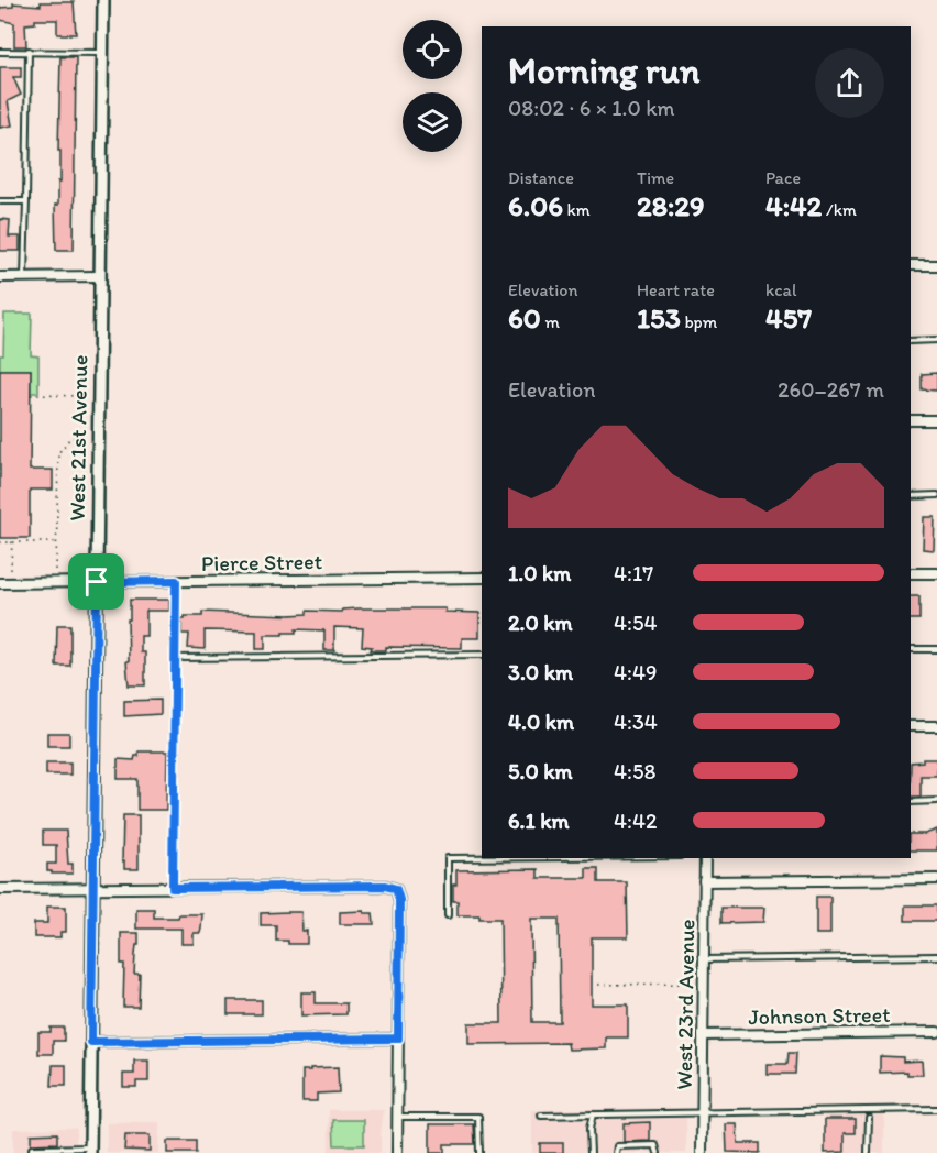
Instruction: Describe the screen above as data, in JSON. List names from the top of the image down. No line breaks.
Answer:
{"streets":{"street":["West 21st Avenue","Pierce Street","West 23rd Avenue","Johnson Street"]},"crossings":[["West 21st Avenue","Pierce Street"],["West 23rd Avenue","Johnson Street"]],"page":{"heading":["Morning run","08:02 · 6 × 1.0 km"],"stats":[["Distance","6.06 km"],["Time","28:29"],["Pace","4:42 /km"],["Elevation","60 m"],["Heart rate","153 bpm"],["kcal","457"]],"chart":["Elevation","260–267 m"],"list":[{"name":"1.0 km","note":"4:17"},{"name":"2.0 km","note":"4:54"},{"name":"3.0 km","note":"4:49"},{"name":"4.0 km","note":"4:34"},{"name":"5.0 km","note":"4:58"},{"name":"6.1 km","note":"4:42"}]}}
